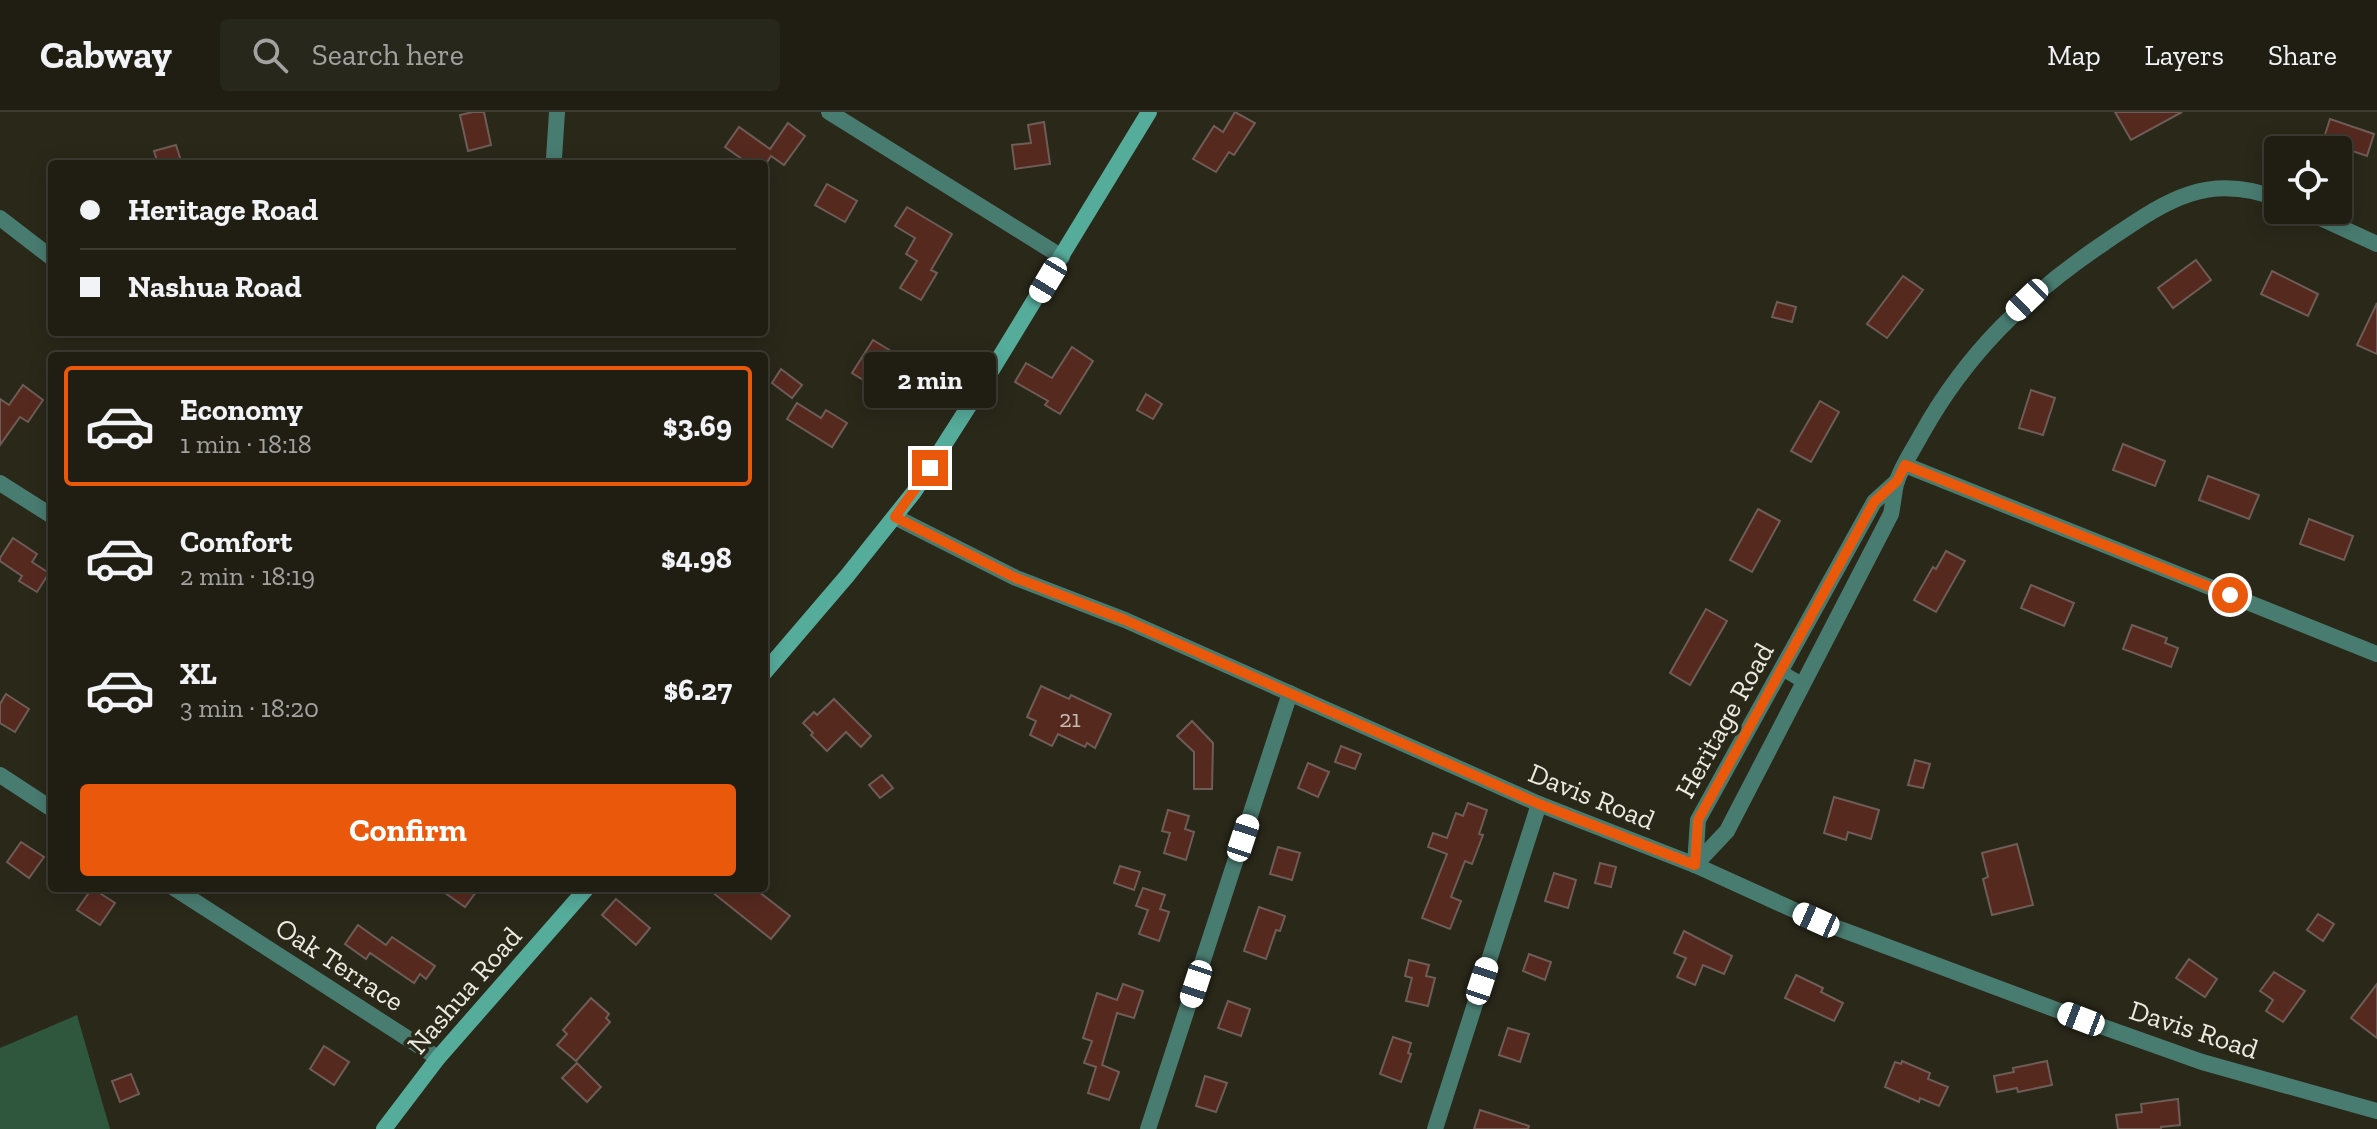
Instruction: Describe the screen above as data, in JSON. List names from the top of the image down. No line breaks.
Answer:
{"streets":{"main road":["Nashua Road"],"street":["Heritage Road","Davis Road","Oak Terrace"]},"crossings":[["Heritage Road","Davis Road"],["Oak Terrace","Nashua Road"]],"house_numbers":["21"],"page":{"header":"Cabway","search":"Search here","nav":["Map","Layers","Share"],"banner":["Heritage Road","Nashua Road"],"bubble":"2 min","list":[{"name":"Economy","note":"1 min · 18:18","value":"$3.69"},{"name":"Comfort","note":"2 min · 18:19","value":"$4.98"},{"name":"XL","note":"3 min · 18:20","value":"$6.27"}],"buttons":"Confirm"}}
